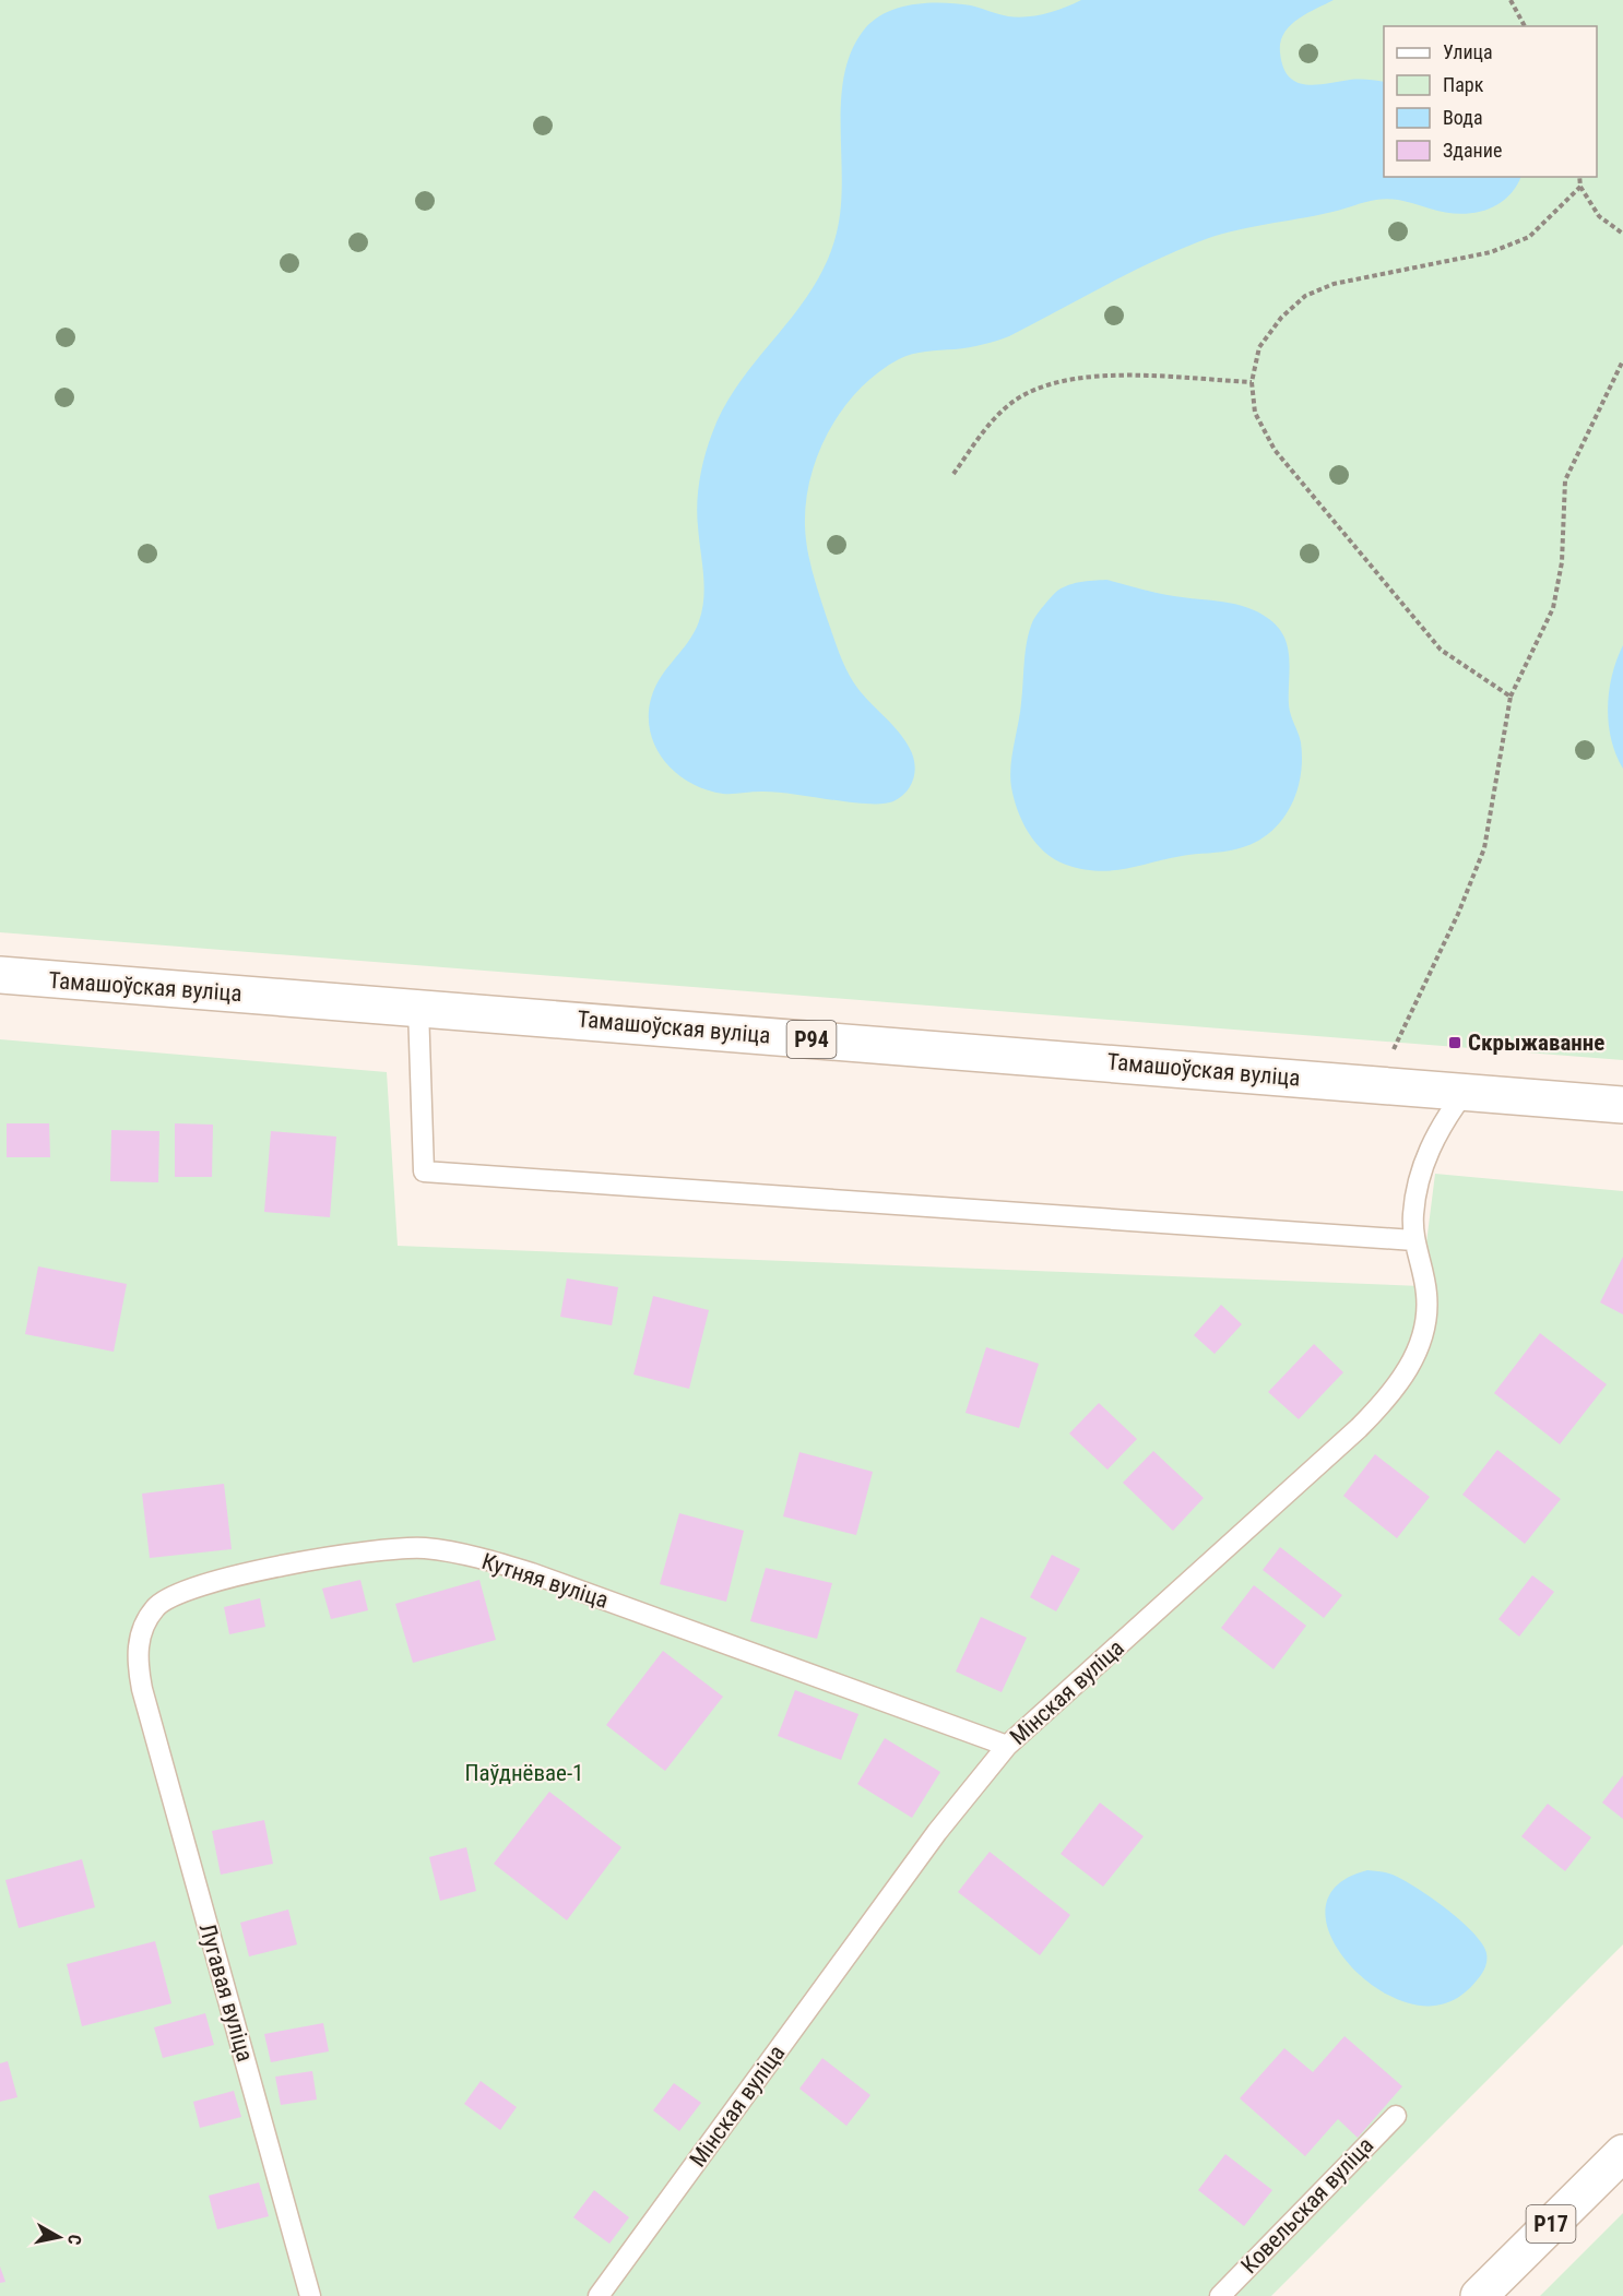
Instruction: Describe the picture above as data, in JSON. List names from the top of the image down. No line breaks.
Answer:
{"streets":{"main road":["Тамашоўская вуліца","Р94","Р17"],"lane":["Кутняя вуліца","Мінская вуліца","Лугавая вуліца","Ковельская вуліца"]},"crossings":[["Тамашоўская вуліца","Мінская вуліца"],["Кутняя вуліца","Мінская вуліца"],["Кутняя вуліца","Лугавая вуліца"]],"parks":["Паўднёвае-1"],"places":{"transit":["Скрыжаванне"]},"legend":["Улица","Парк","Вода","Здание"],"north":"right"}
